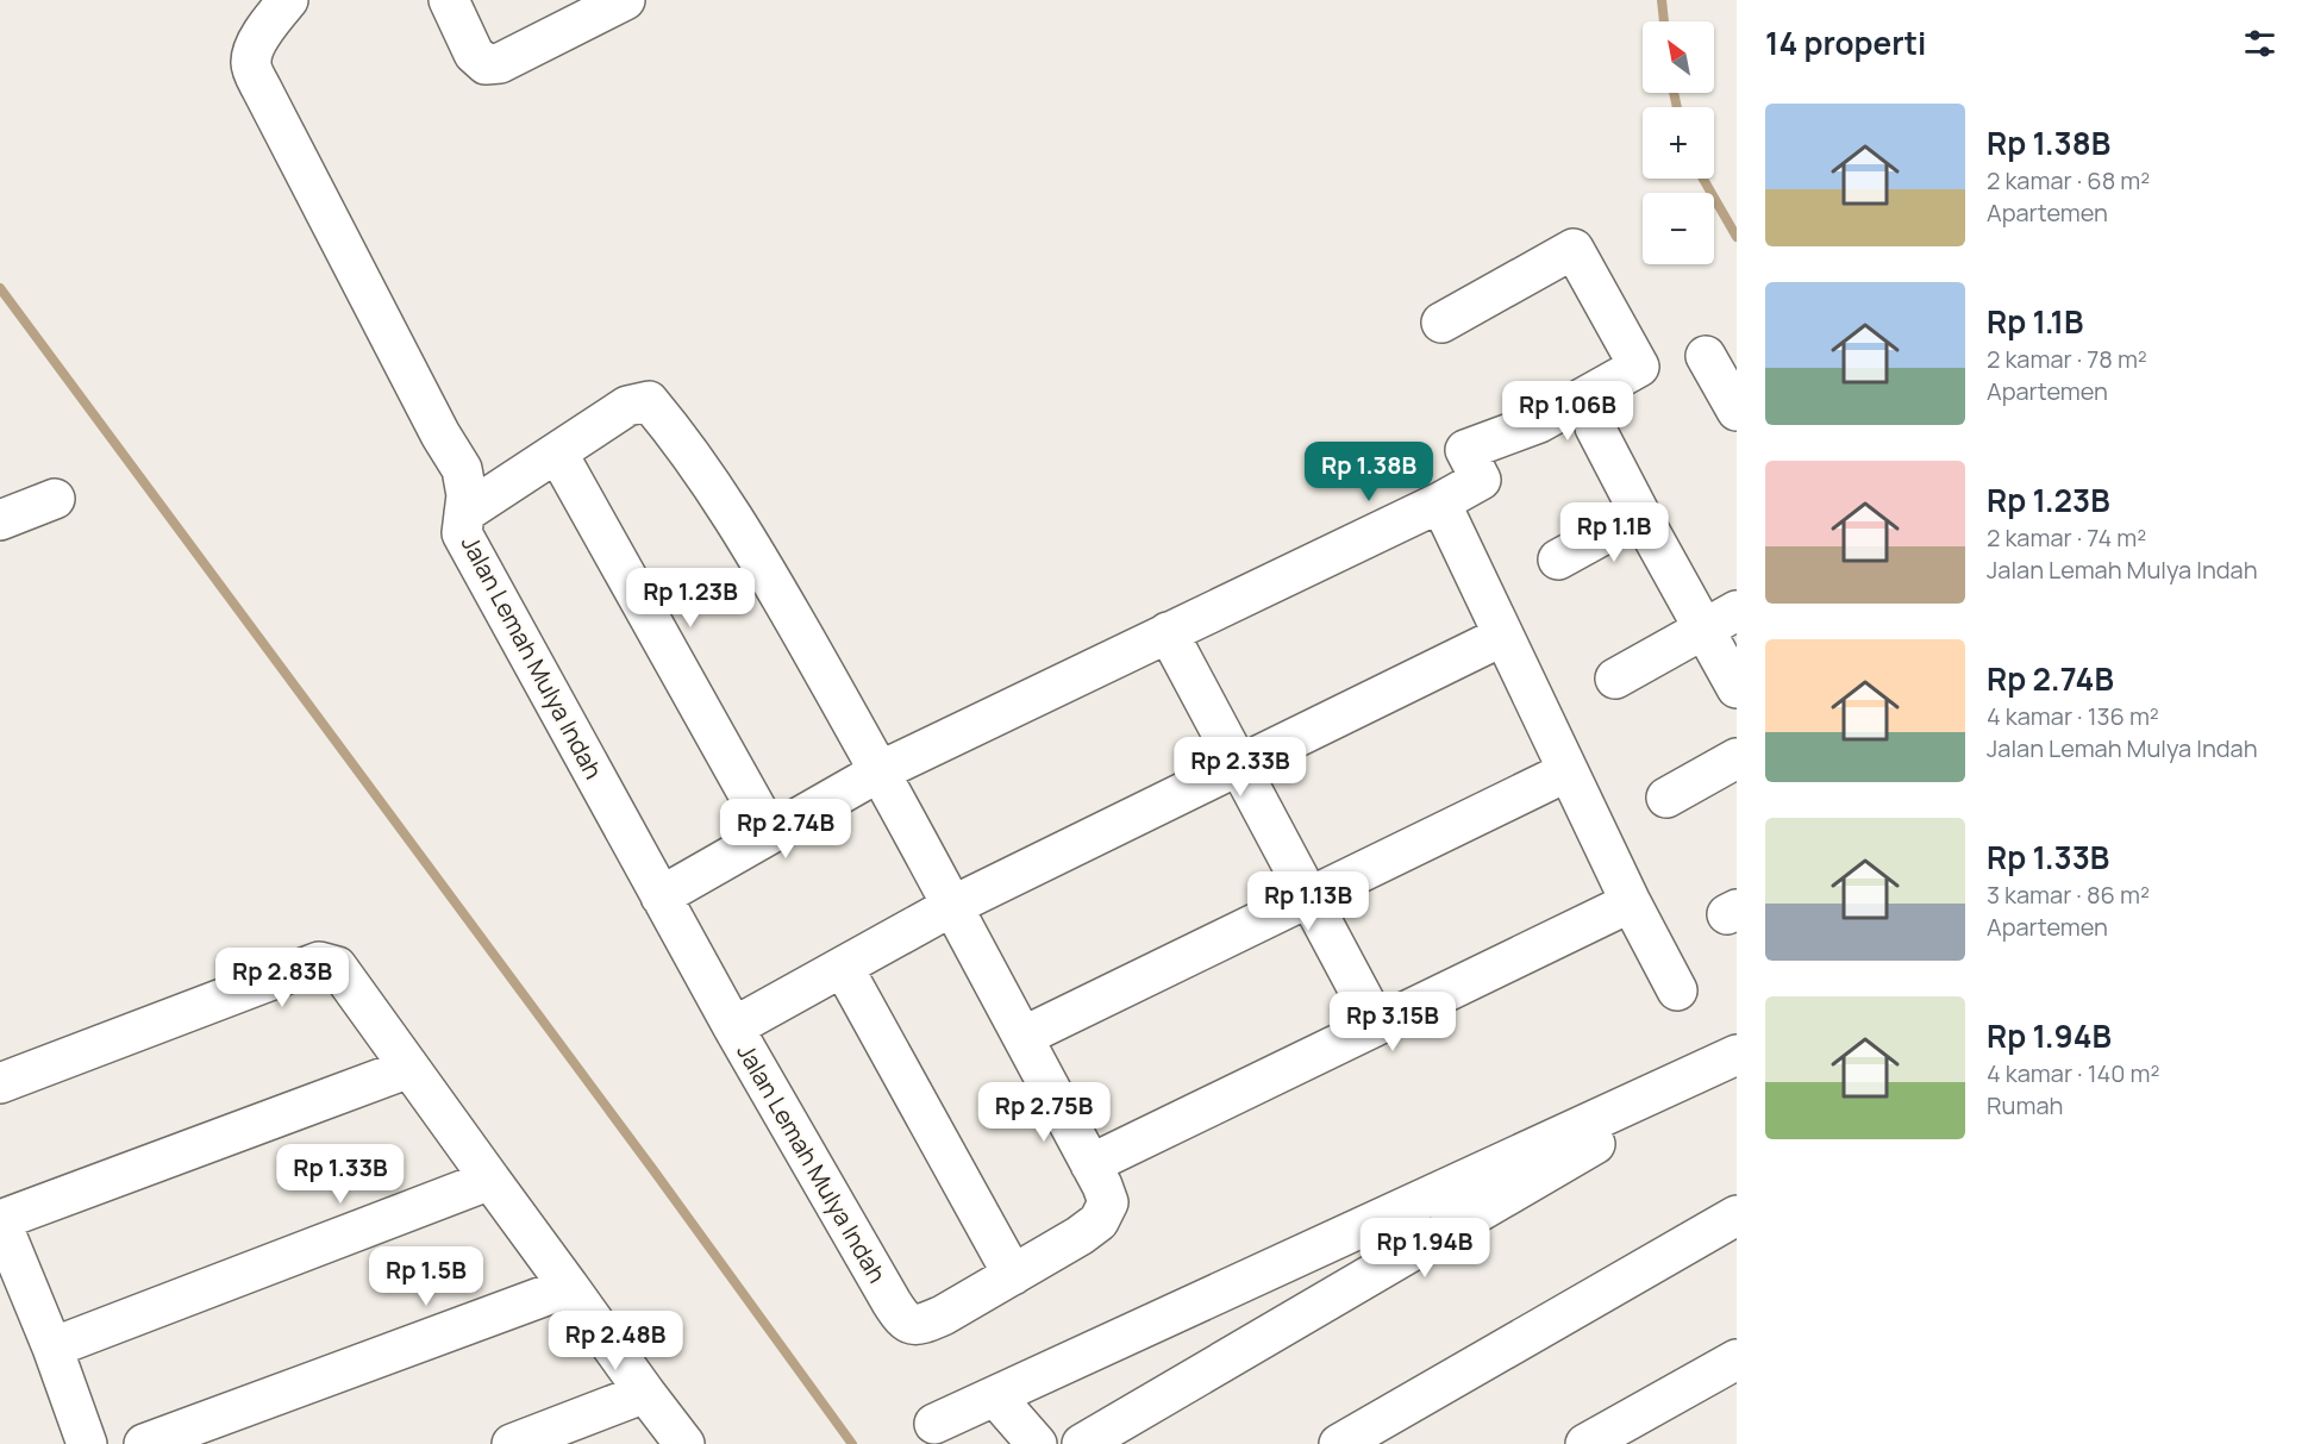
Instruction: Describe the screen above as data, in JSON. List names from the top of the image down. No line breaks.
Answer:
{"streets":{"street":["Jalan Lemah Mulya Indah"]},"north":"top left","page":{"heading":"14 properti","map_buttons":["+","−"],"list":[{"name":"Rp 1.38B","note":"2 kamar · 68 m² · Apartemen"},{"name":"Rp 1.1B","note":"2 kamar · 78 m² · Apartemen"},{"name":"Rp 1.23B","note":"2 kamar · 74 m² · Jalan Lemah Mulya Indah"},{"name":"Rp 2.74B","note":"4 kamar · 136 m² · Jalan Lemah Mulya Indah"},{"name":"Rp 1.33B","note":"3 kamar · 86 m² · Apartemen"},{"name":"Rp 1.94B","note":"4 kamar · 140 m² · Rumah"}],"price":["Rp 1.06B","Rp 1.38B","Rp 1.1B","Rp 1.23B","Rp 2.33B","Rp 2.74B","Rp 1.13B","Rp 2.83B","Rp 3.15B","Rp 2.75B","Rp 1.33B","Rp 1.94B","Rp 1.5B","Rp 2.48B"]}}
